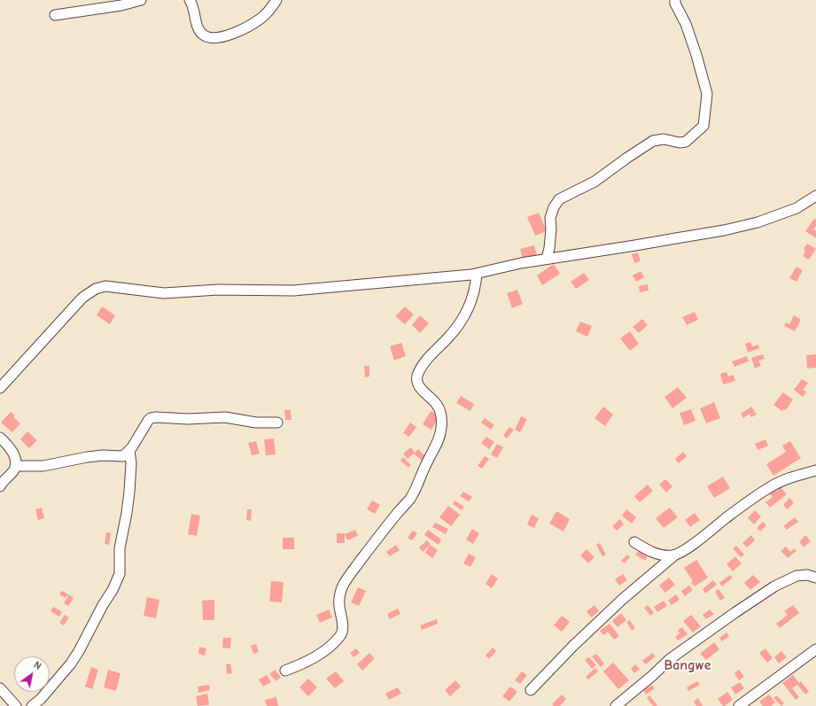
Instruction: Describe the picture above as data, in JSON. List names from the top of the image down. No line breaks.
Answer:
{"districts":["Bangwe"],"north":"top right"}
